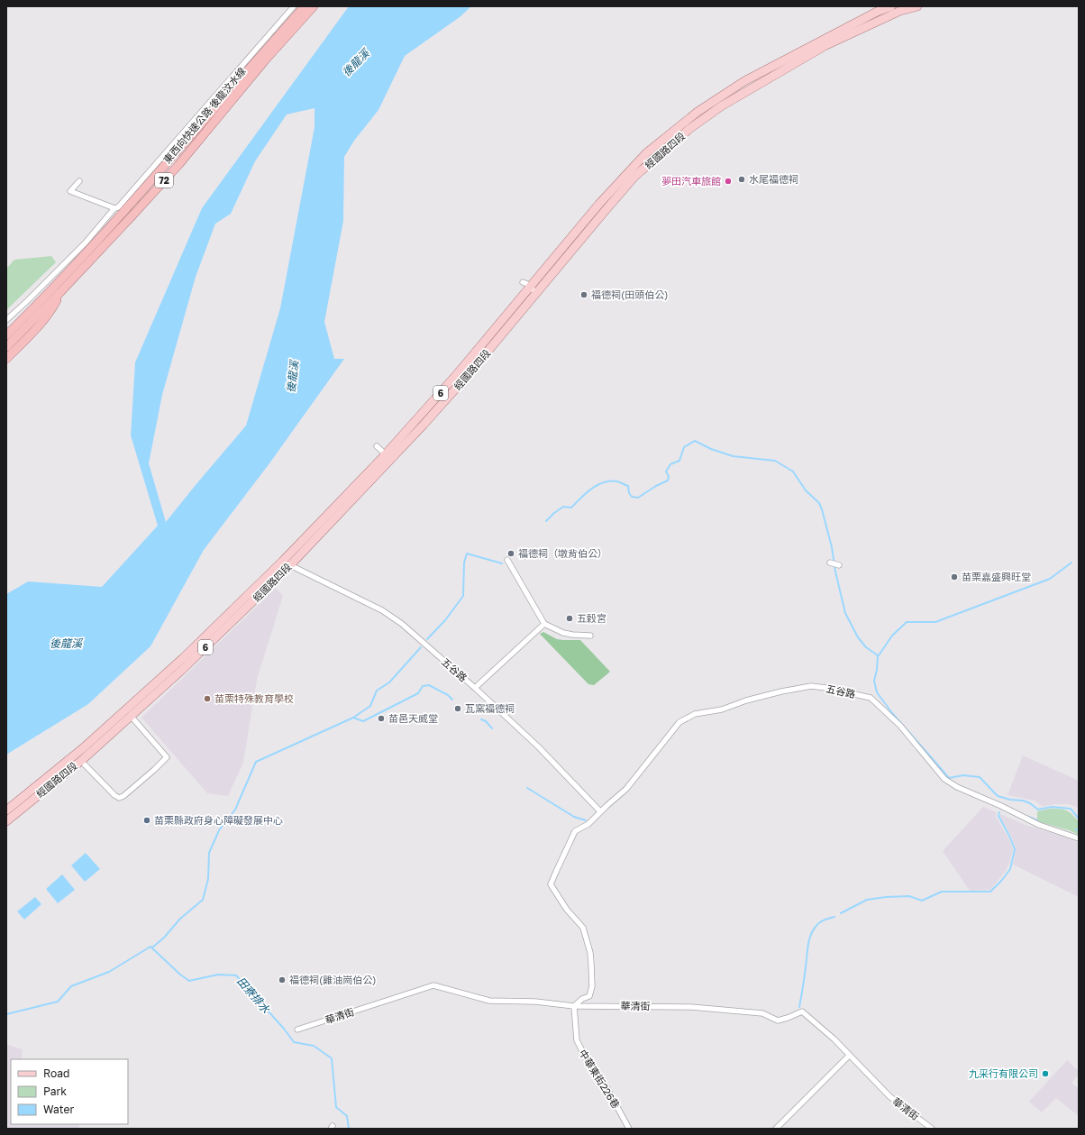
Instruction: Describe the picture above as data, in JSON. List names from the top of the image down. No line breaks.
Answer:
{"streets":{"highway":["東西向快速公路 後龍汶水線","72"],"main road":["經國路四段","6"],"street":["五谷路","華清街","中華東街226巷"]},"crossings":[["經國路四段","五谷路"],["五谷路","華清街"],["五谷路","中華東街226巷"],["華清街","中華東街226巷"]],"water":["後龍溪","田寮排水"],"places":["水尾福德祠","夢田汽車旅館","福德祠(田頭伯公)","福德祠（墩背伯公）","苗栗嘉盛興旺堂","五穀宮","苗栗特殊教育學校","瓦窯福德祠","苗邑天威堂","苗栗縣政府身心障礙發展中心","福德祠(雞油崗伯公)","九采行有限公司"],"legend":["Road","Park","Water"]}
